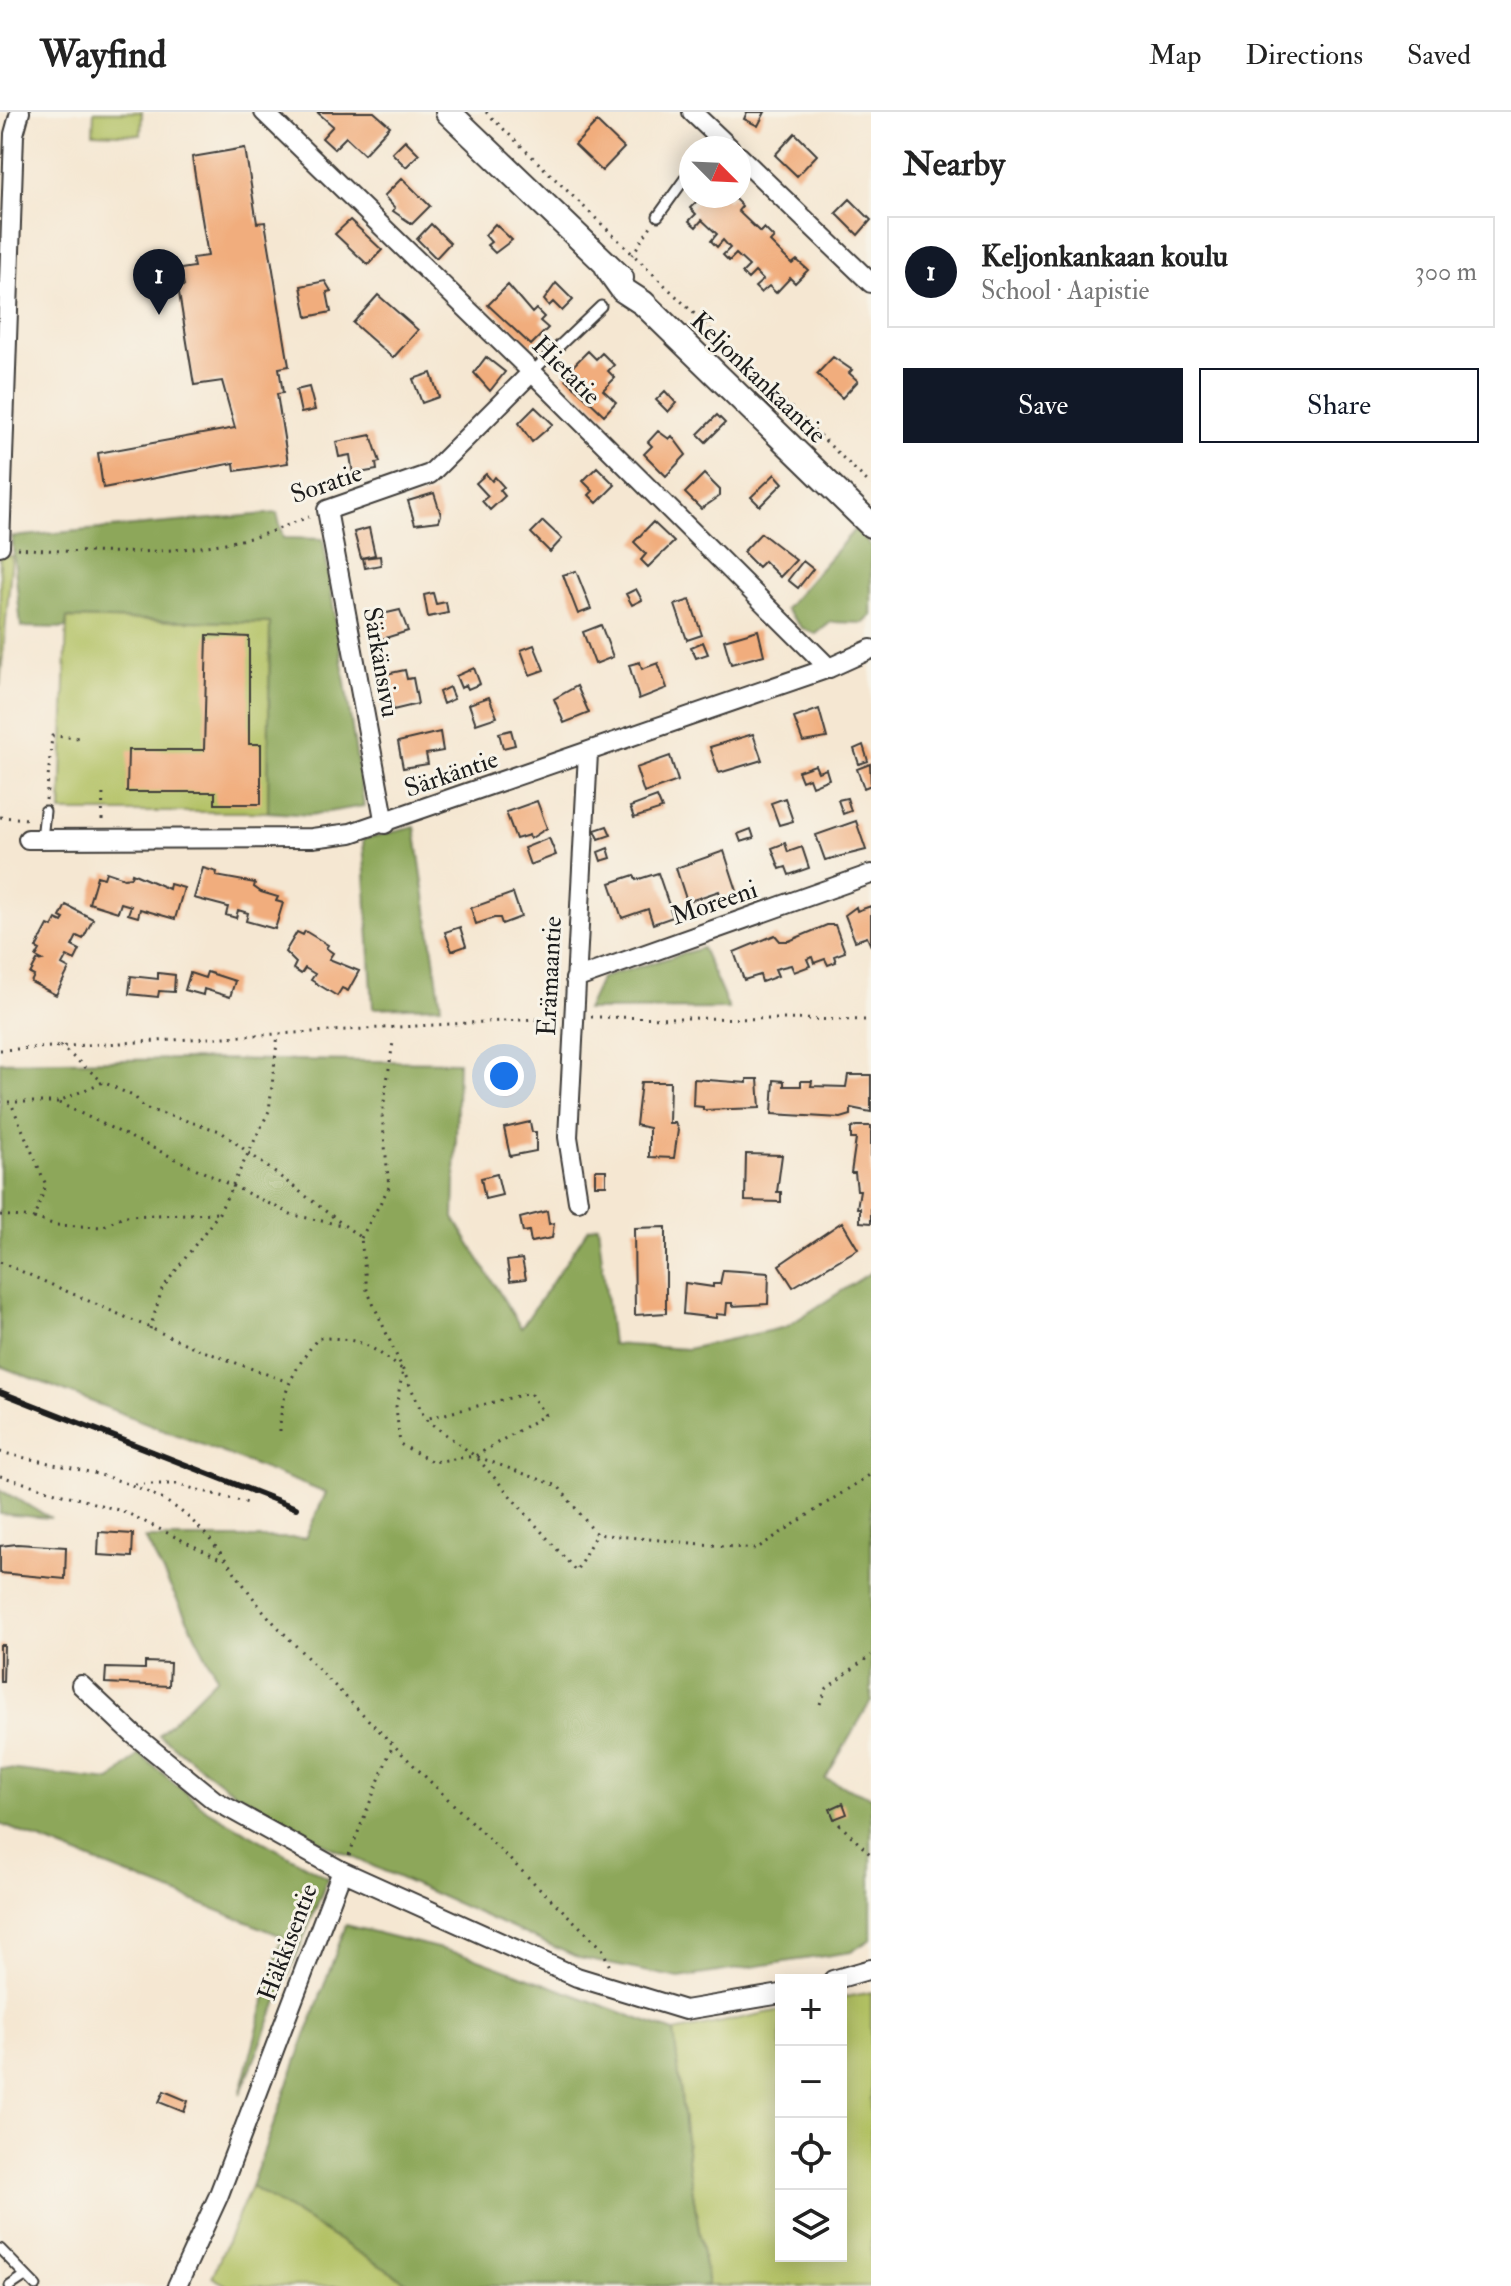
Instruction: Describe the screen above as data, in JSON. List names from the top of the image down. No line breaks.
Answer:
{"streets":{"main road":["Keljonkankaantie"],"street":["Hietatie","Soratie","Särkänsivu","Särkäntie","Moreeni","Erämaantie","Häkkisentie"]},"crossings":[["Hietatie","Soratie"],["Hietatie","Särkäntie"],["Soratie","Särkänsivu"],["Särkänsivu","Särkäntie"],["Särkäntie","Erämaantie"],["Moreeni","Erämaantie"]],"north":"bottom right","page":{"header":"Wayfind","nav":["Map","Directions","Saved"],"heading":"Nearby","list":[{"mark":"1","name":"Keljonkankaan koulu","note":"School · Aapistie","value":"300 m"}],"pins":"1","buttons":["Save","Share"],"map_buttons":["+","−"]}}
